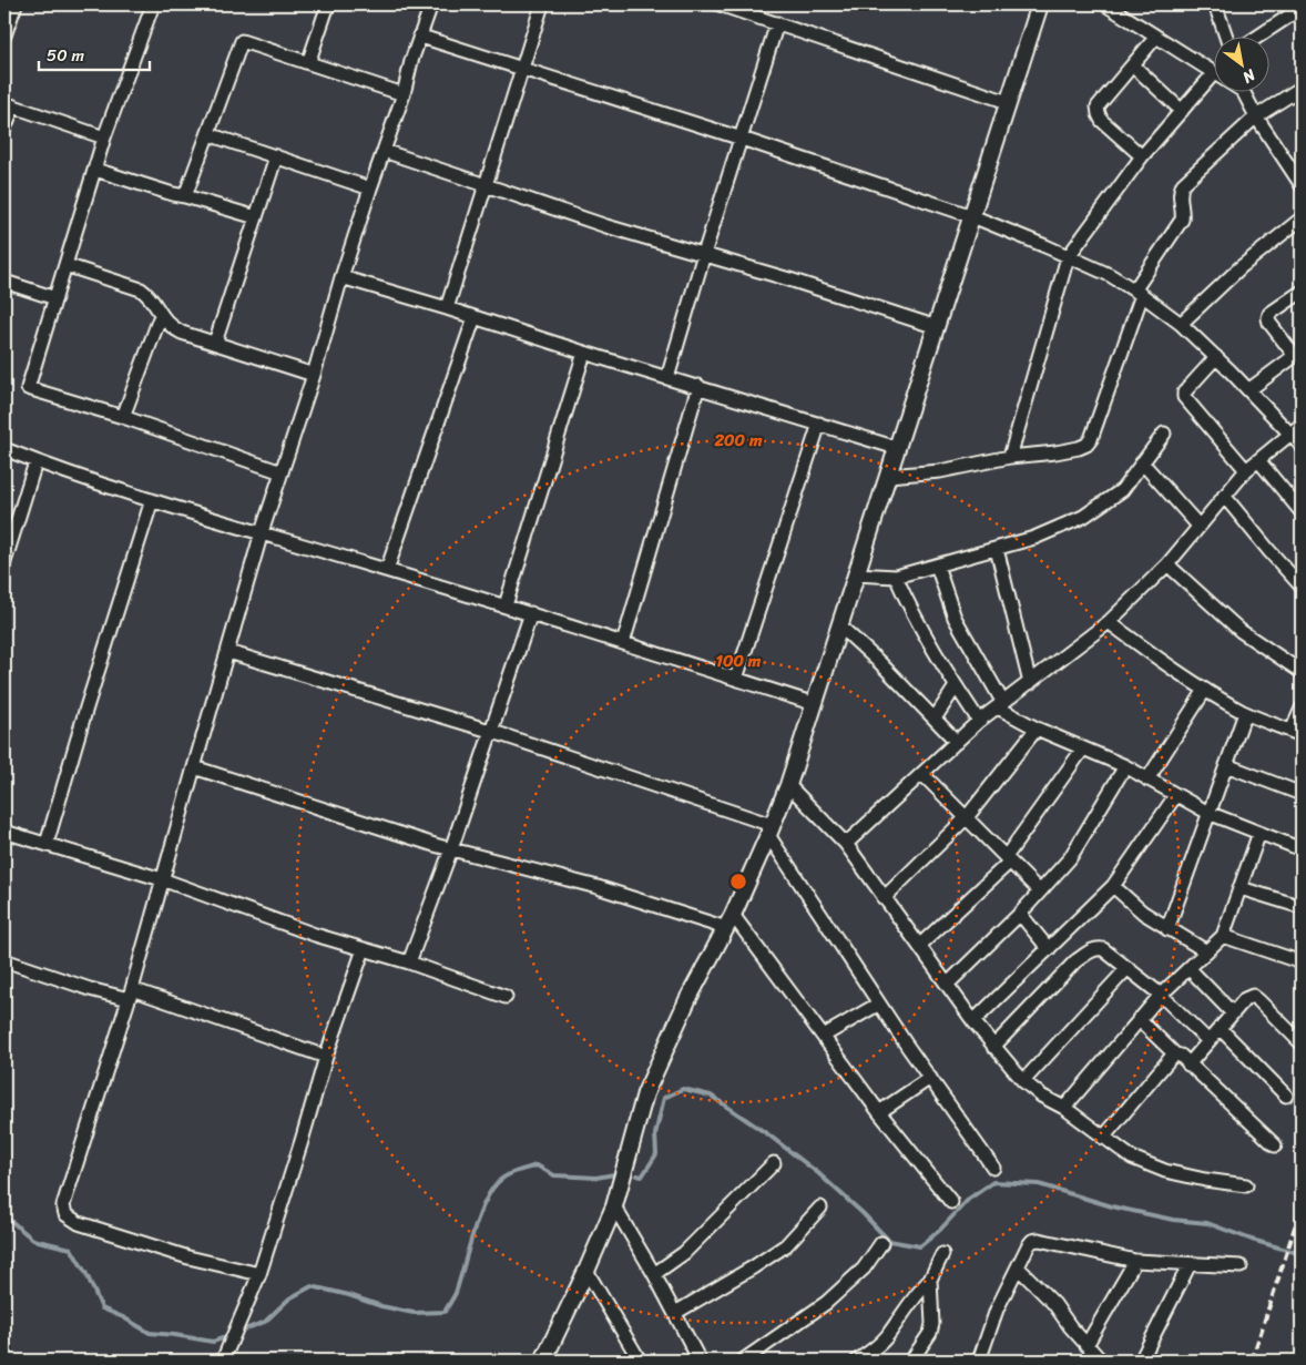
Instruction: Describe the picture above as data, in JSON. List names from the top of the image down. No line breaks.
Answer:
{"scale_bar":"50 m","north":"bottom right","rings":["200 m","100 m"]}
